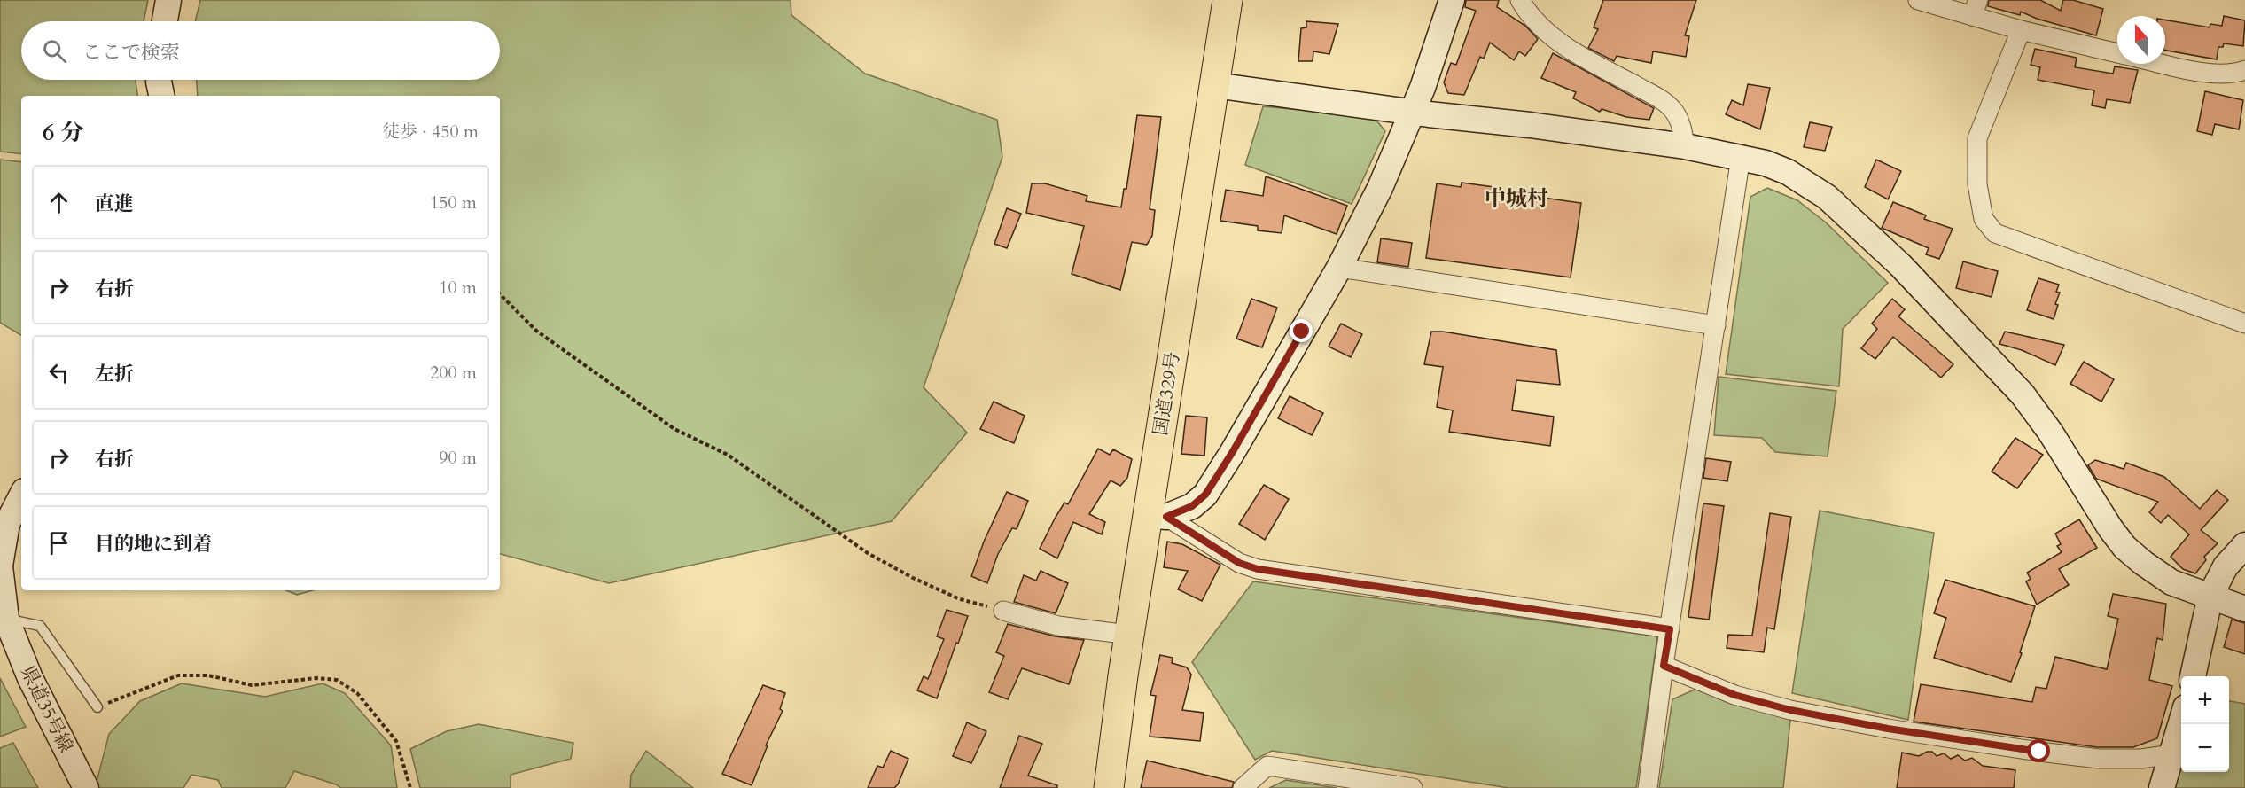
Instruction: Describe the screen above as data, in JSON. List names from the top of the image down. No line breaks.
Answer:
{"streets":{"highway":["国道329号"],"street":["県道35号線"]},"districts":["中城村"],"north":"top","page":{"search":"ここで検索","heading":["6 分","徒歩 · 450 m"],"list":[["直進","150 m"],["右折","10 m"],["左折","200 m"],["右折","90 m"],"目的地に到着"],"map_buttons":["+","−"]}}
